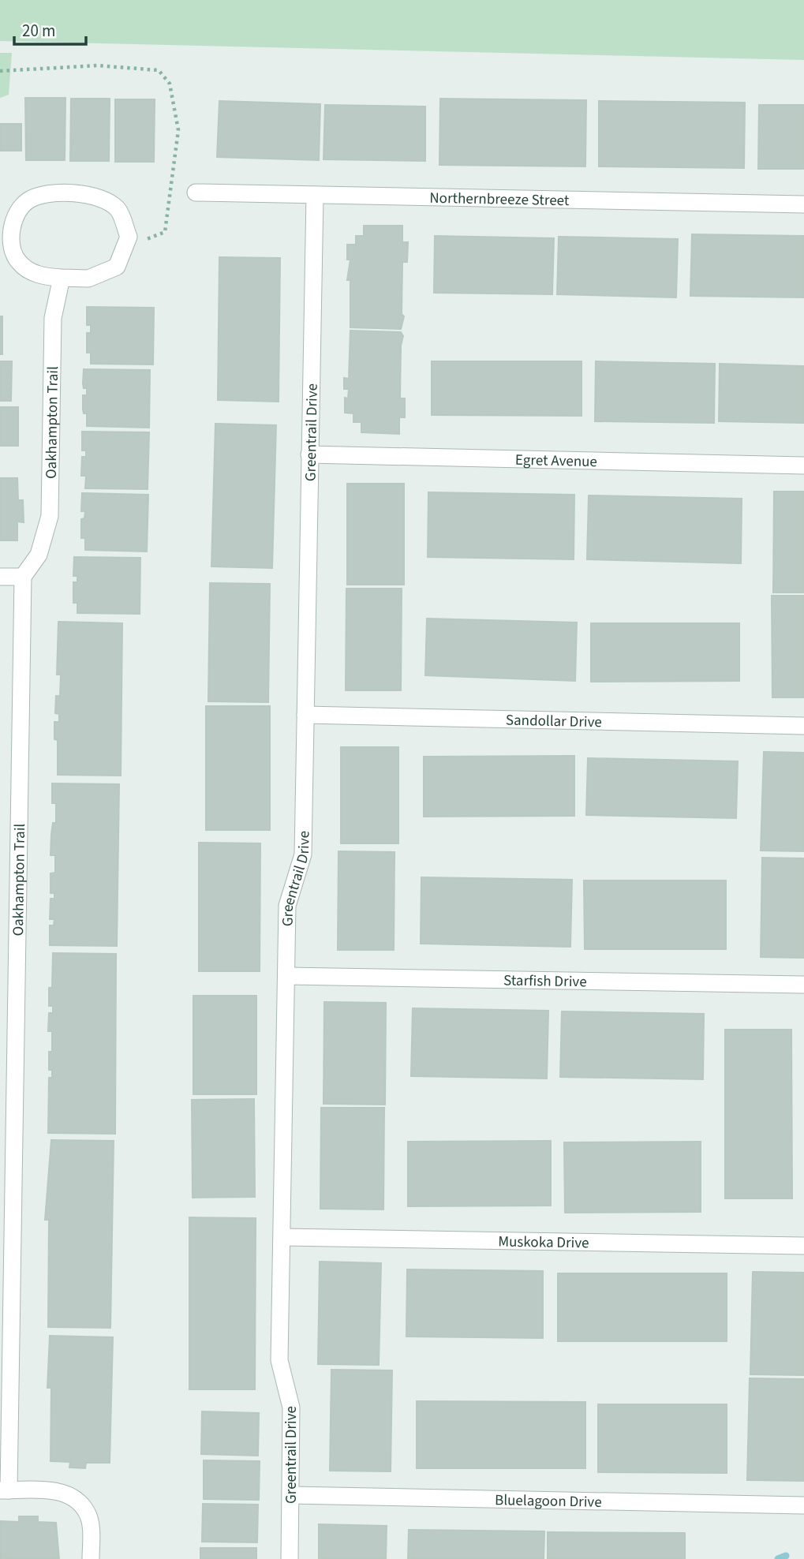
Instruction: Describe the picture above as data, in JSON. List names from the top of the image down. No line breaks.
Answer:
{"streets":{"street":["Northernbreeze Street","Oakhampton Trail","Greentrail Drive","Egret Avenue","Sandollar Drive","Starfish Drive","Muskoka Drive","Bluelagoon Drive"]},"crossings":[["Northernbreeze Street","Greentrail Drive"],["Greentrail Drive","Egret Avenue"],["Greentrail Drive","Sandollar Drive"],["Greentrail Drive","Starfish Drive"],["Greentrail Drive","Muskoka Drive"],["Greentrail Drive","Bluelagoon Drive"]],"scale_bar":"20 m"}
